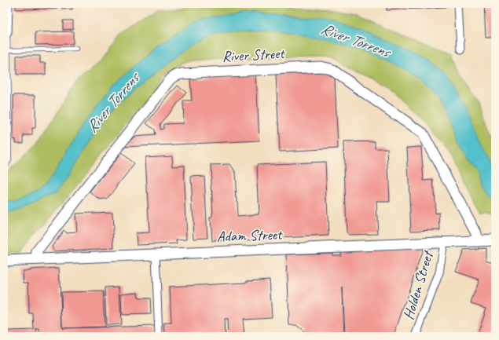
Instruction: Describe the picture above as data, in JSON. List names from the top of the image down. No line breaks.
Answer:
{"streets":{"street":["River Street","Adam Street","Holden Street"]},"crossings":[["River Street","Adam Street"],["Adam Street","Holden Street"]],"water":["River Torrens"]}
